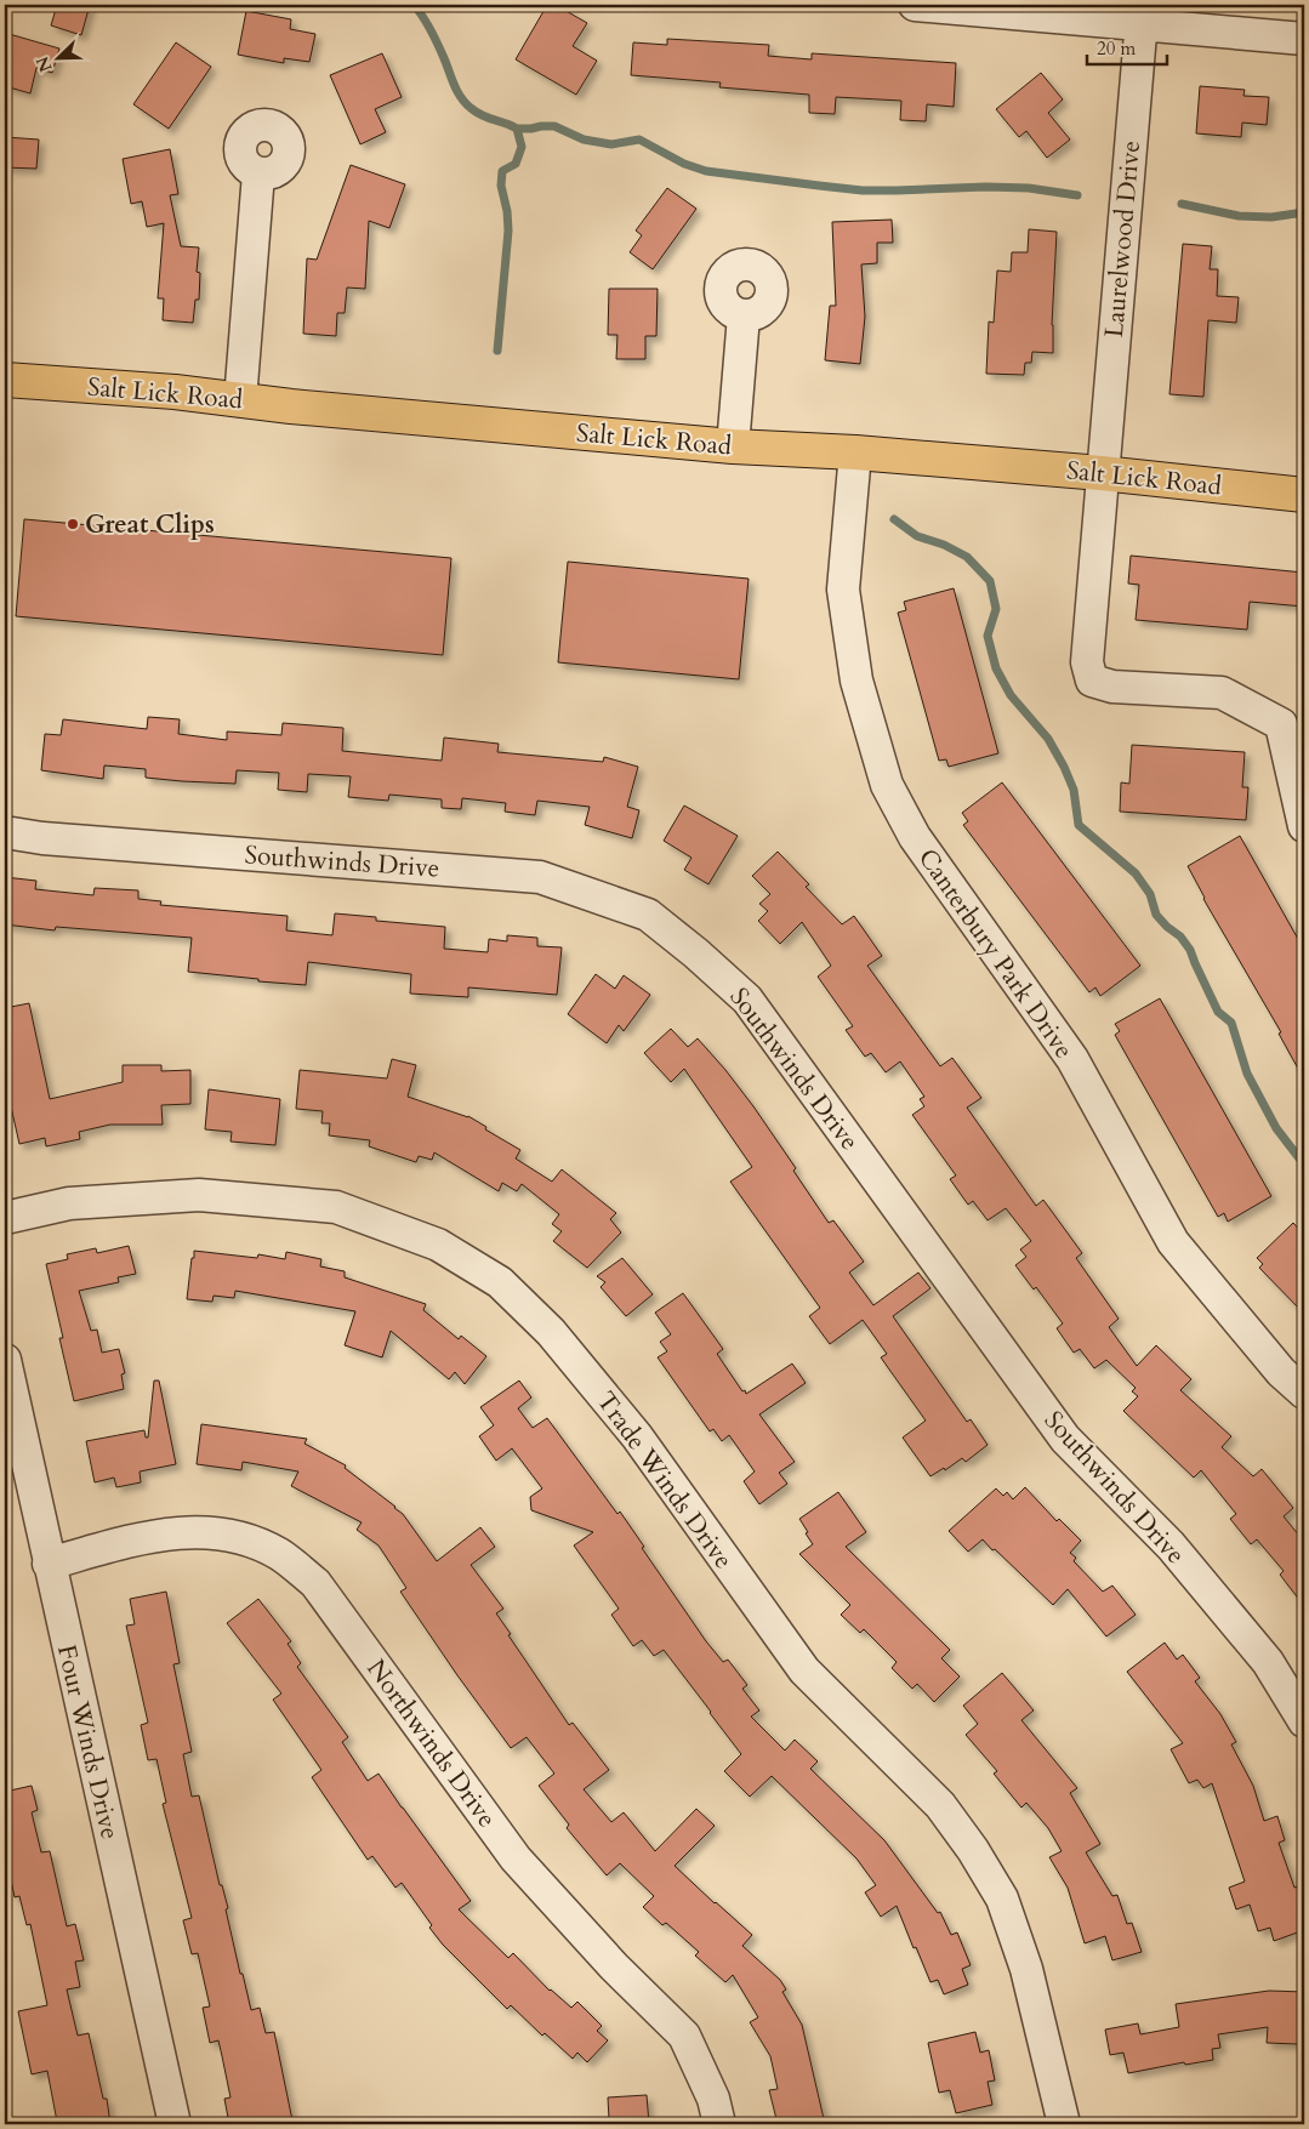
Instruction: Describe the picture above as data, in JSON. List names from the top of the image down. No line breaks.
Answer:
{"streets":{"main road":["Salt Lick Road"],"street":["Laurelwood Drive","Southwinds Drive","Canterbury Park Drive","Trade Winds Drive","Four Winds Drive","Northwinds Drive"]},"crossings":[["Laurelwood Drive","Salt Lick Road"],["Salt Lick Road","Canterbury Park Drive"],["Four Winds Drive","Northwinds Drive"]],"places":["Great Clips"],"scale_bar":"20 m","north":"bottom left"}
